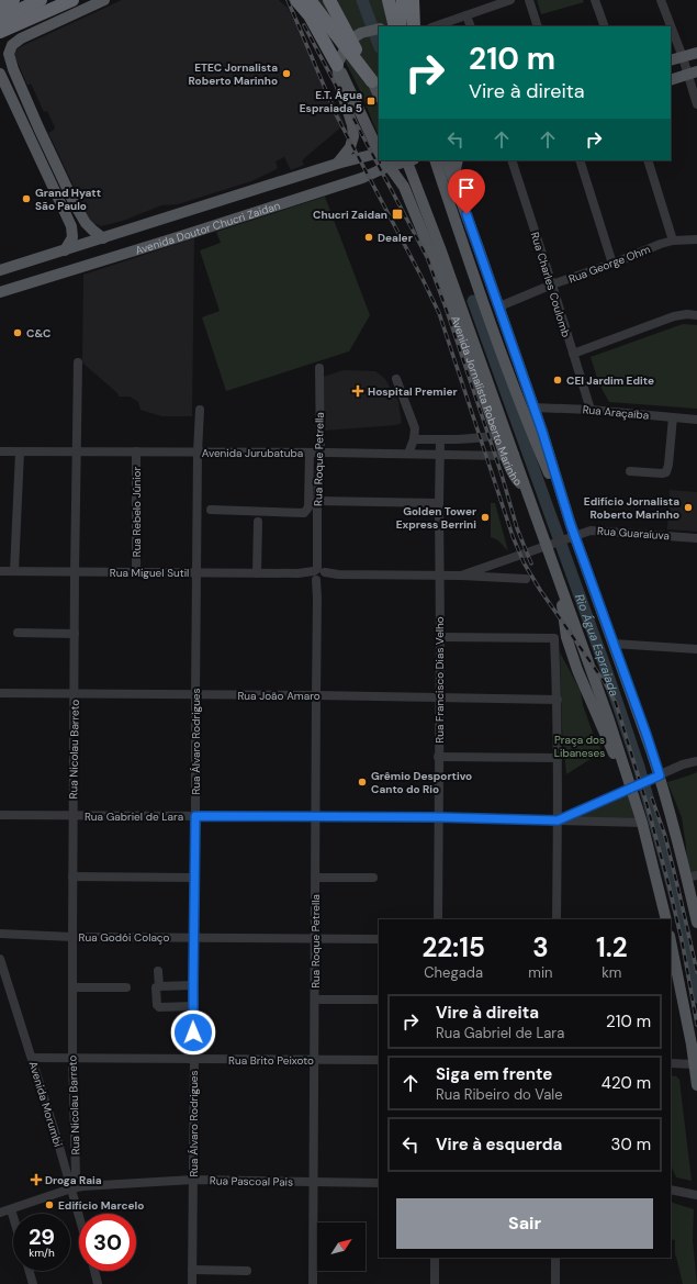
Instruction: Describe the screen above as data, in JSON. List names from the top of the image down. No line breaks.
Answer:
{"streets":{"main road":["Avenida Doutor Chucri Zaidan","Avenida Jornalista Roberto Marinho"],"street":["Rua George Ohm","Rua Charles Coulomb","Rua Araçaíba","Avenida Jurubatuba","Rua Roque Petrella","Rua Rebelo Júnior","Rua Guaraíuva","Rua Miguel Sutil","Rua Francisco Dias Velho","Rua João Amaro","Rua Álvaro Rodrigues","Rua Nicolau Barreto","Rua Gabriel de Lara","Rua Godói Colaço","Rua Brito Peixoto","Avenida Morumbi","Rua Pascoal Pais"]},"crossings":[["Avenida Doutor Chucri Zaidan","Avenida Jornalista Roberto Marinho"],["Rua George Ohm","Rua Charles Coulomb"],["Rua Charles Coulomb","Rua Araçaíba"],["Avenida Jornalista Roberto Marinho","Avenida Jurubatuba"],["Avenida Jornalista Roberto Marinho","Rua Guaraíuva"],["Avenida Jornalista Roberto Marinho","Rua Miguel Sutil"],["Avenida Jornalista Roberto Marinho","Rua Gabriel de Lara"],["Avenida Jurubatuba","Rua Roque Petrella"],["Avenida Jurubatuba","Rua Rebelo Júnior"],["Avenida Jurubatuba","Rua Francisco Dias Velho"],["Avenida Jurubatuba","Rua Álvaro Rodrigues"],["Avenida Jurubatuba","Rua Nicolau Barreto"],["Rua Roque Petrella","Rua Miguel Sutil"],["Rua Roque Petrella","Rua João Amaro"],["Rua Roque Petrella","Rua Gabriel de Lara"],["Rua Roque Petrella","Rua Godói Colaço"],["Rua Roque Petrella","Rua Brito Peixoto"],["Rua Roque Petrella","Rua Pascoal Pais"],["Rua Rebelo Júnior","Rua Miguel Sutil"],["Rua Guaraíuva","Rua Miguel Sutil"],["Rua Miguel Sutil","Rua Francisco Dias Velho"],["Rua Miguel Sutil","Rua Álvaro Rodrigues"],["Rua Miguel Sutil","Rua Nicolau Barreto"],["Rua Francisco Dias Velho","Rua João Amaro"],["Rua Francisco Dias Velho","Rua Gabriel de Lara"],["Rua João Amaro","Rua Álvaro Rodrigues"],["Rua João Amaro","Rua Nicolau Barreto"],["Rua Álvaro Rodrigues","Rua Gabriel de Lara"],["Rua Álvaro Rodrigues","Rua Godói Colaço"],["Rua Álvaro Rodrigues","Rua Brito Peixoto"],["Rua Álvaro Rodrigues","Rua Pascoal Pais"],["Rua Nicolau Barreto","Rua Gabriel de Lara"],["Rua Nicolau Barreto","Rua Godói Colaço"],["Rua Nicolau Barreto","Rua Brito Peixoto"],["Rua Nicolau Barreto","Avenida Morumbi"],["Rua Nicolau Barreto","Rua Pascoal Pais"],["Rua Brito Peixoto","Avenida Morumbi"],["Avenida Morumbi","Rua Pascoal Pais"]],"water":["Rio Água Espraiada"],"parks":["Praça dos Libaneses"],"places":{"other":["ETEC Jornalista Roberto Marinho","Grand Hyatt São Paulo","Dealer","C&C","CEI Jardim Edite","Edifício Jornalista Roberto Marinho","Golden Tower Express Berrini","Grêmio Desportivo Canto do Rio","Edifício Marcelo"],"transit":["E.T. Água Espraiada 5","Chucri Zaidan"],"health":["Hospital Premier","Droga Raia"]},"north":"top right","page":{"turn":["210 m","Vire à direita"],"eta":["22:15","Chegada","3","min","1.2","km"],"list":[{"name":"Vire à direita","note":"Rua Gabriel de Lara","value":"210 m"},{"name":"Siga em frente","note":"Rua Ribeiro do Vale","value":"420 m"},{"name":"Vire à esquerda","value":"30 m"}],"buttons":"Sair","speed":"29 km/h","limit":"30"}}
